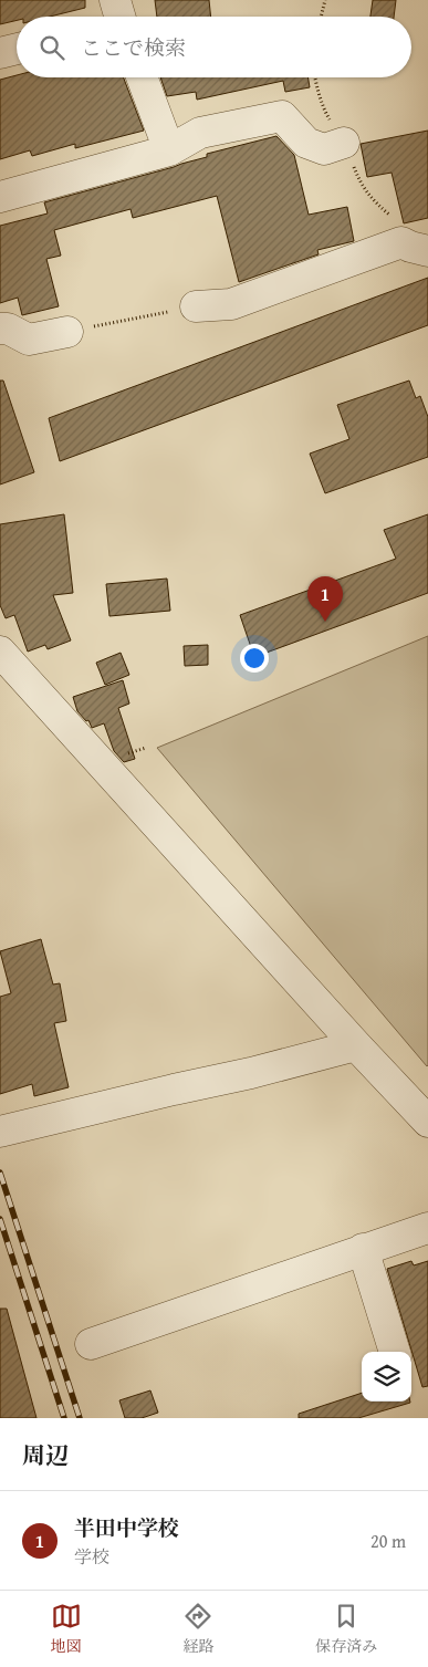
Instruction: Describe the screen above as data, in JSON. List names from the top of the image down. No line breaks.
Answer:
{"page":{"search":"ここで検索","pins":"1","heading":"周辺","list":[{"mark":"1","name":"半田中学校","note":"学校","value":"20 m"}],"nav":["地図","経路","保存済み"]}}
